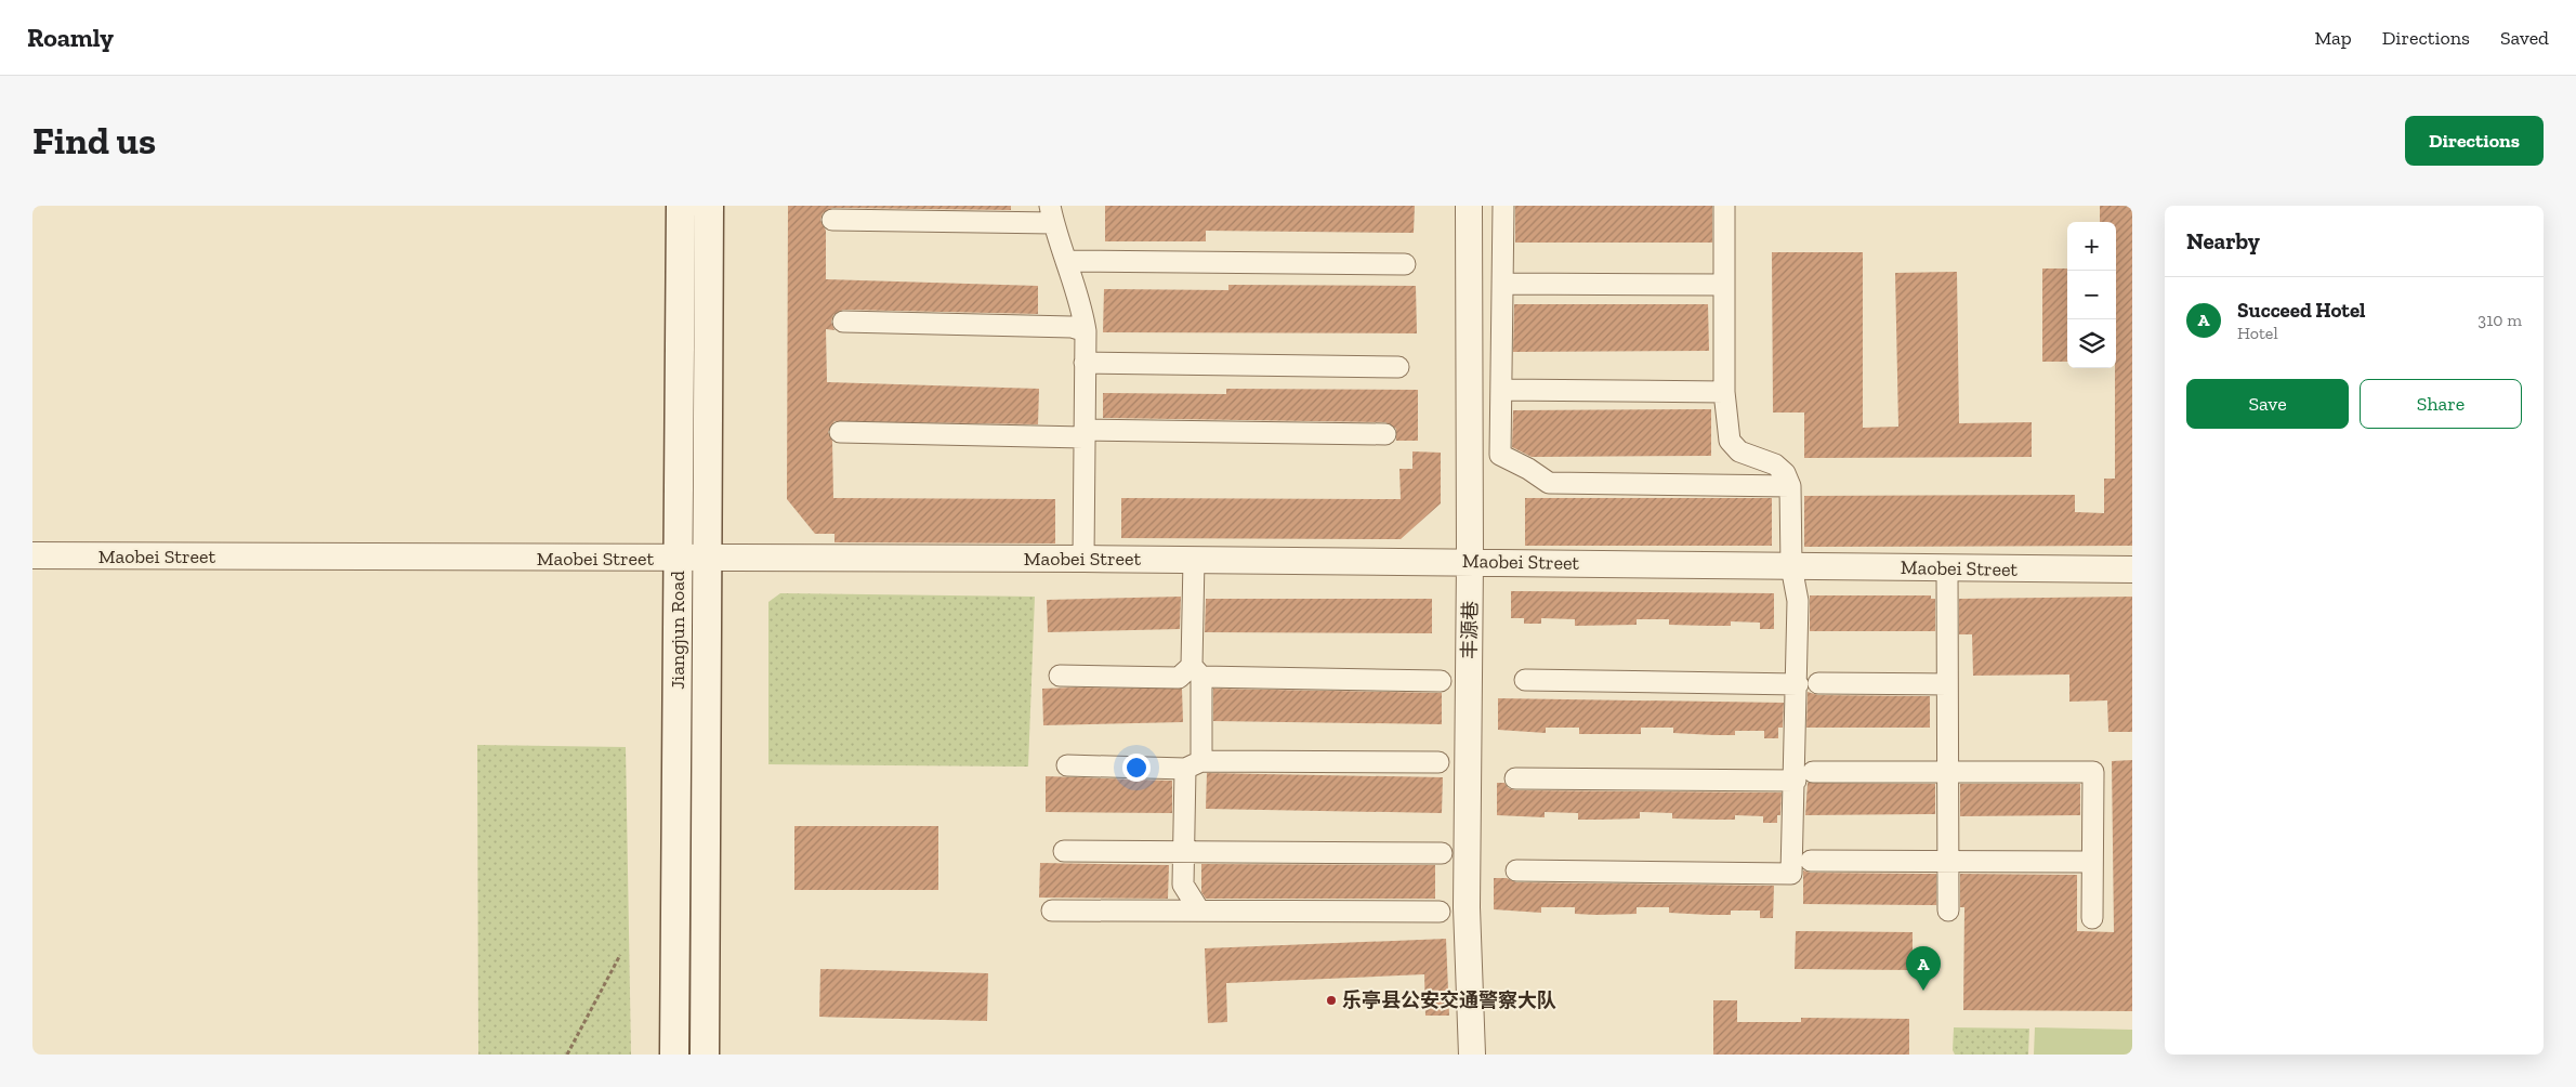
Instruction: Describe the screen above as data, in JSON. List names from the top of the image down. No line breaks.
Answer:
{"streets":{"main road":["Jiangjun Road"],"street":["Maobei Street","丰源巷"]},"crossings":[["Maobei Street","Jiangjun Road"],["Maobei Street","丰源巷"]],"places":["乐亭县公安交通警察大队"],"page":{"header":"Roamly","nav":["Map","Directions","Saved"],"buttons":["Directions",["Save","Share"]],"title":"Find us","heading":"Nearby","map_buttons":["+","−"],"list":[{"mark":"A","name":"Succeed Hotel","note":"Hotel","value":"310 m"}],"pins":"A"}}
